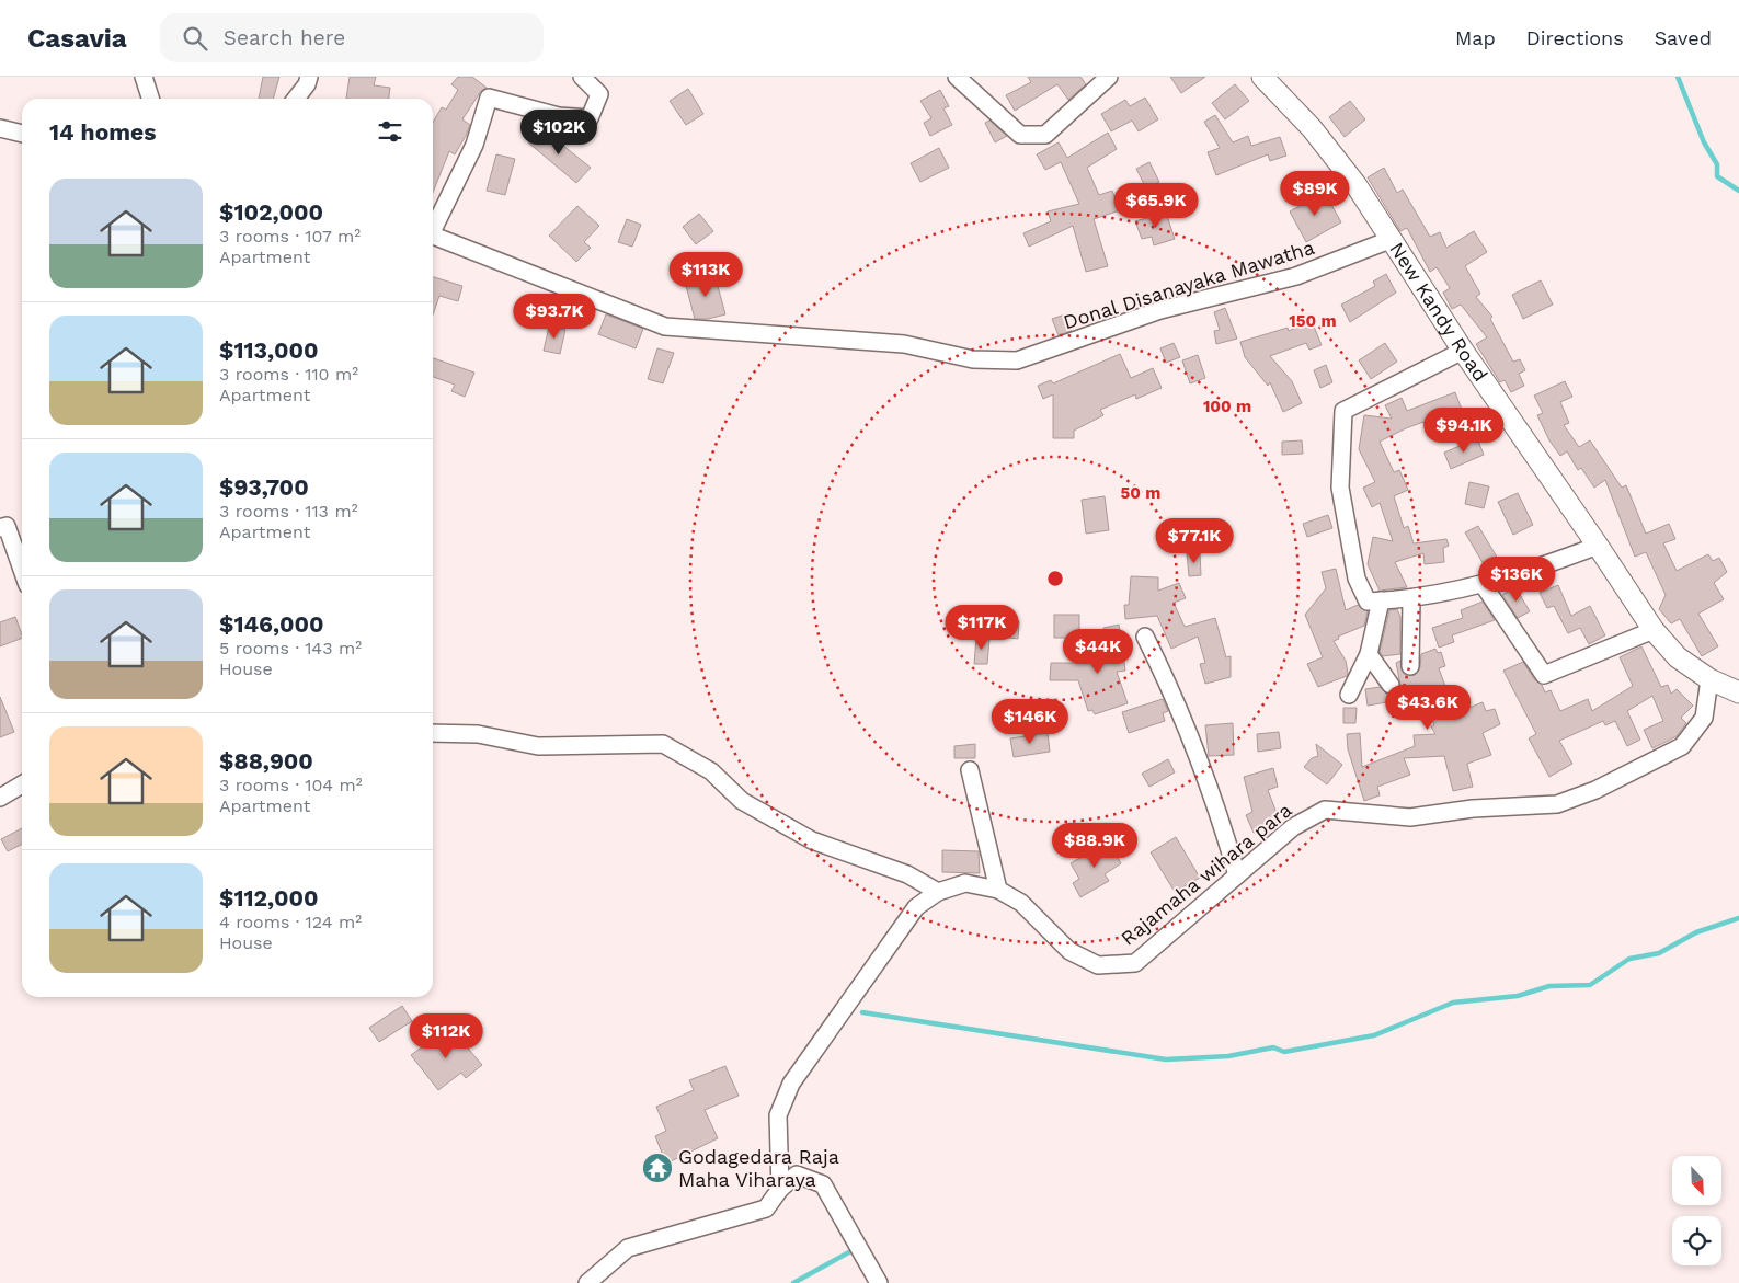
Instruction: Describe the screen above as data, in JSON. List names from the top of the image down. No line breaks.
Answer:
{"streets":{"main road":["New Kandy Road"],"street":["Donal Disanayaka Mawatha","Rajamaha wihara para"]},"crossings":[["Donal Disanayaka Mawatha","New Kandy Road"],["New Kandy Road","Rajamaha wihara para"]],"places":{"temple":["Godagedara Raja Maha Viharaya"]},"north":"bottom right","page":{"header":"Casavia","search":"Search here","nav":["Map","Directions","Saved"],"heading":"14 homes","price":["$102K","$89K","$65.9K","$113K","$93.7K","$94.1K","$77.1K","$136K","$117K","$44K","$43.6K","$146K","$88.9K","$112K"],"list":[{"name":"$102,000","note":"3 rooms · 107 m² · Apartment"},{"name":"$113,000","note":"3 rooms · 110 m² · Apartment"},{"name":"$93,700","note":"3 rooms · 113 m² · Apartment"},{"name":"$146,000","note":"5 rooms · 143 m² · House"},{"name":"$88,900","note":"3 rooms · 104 m² · Apartment"},{"name":"$112,000","note":"4 rooms · 124 m² · House"}]},"rings":["150 m","100 m","50 m"]}
